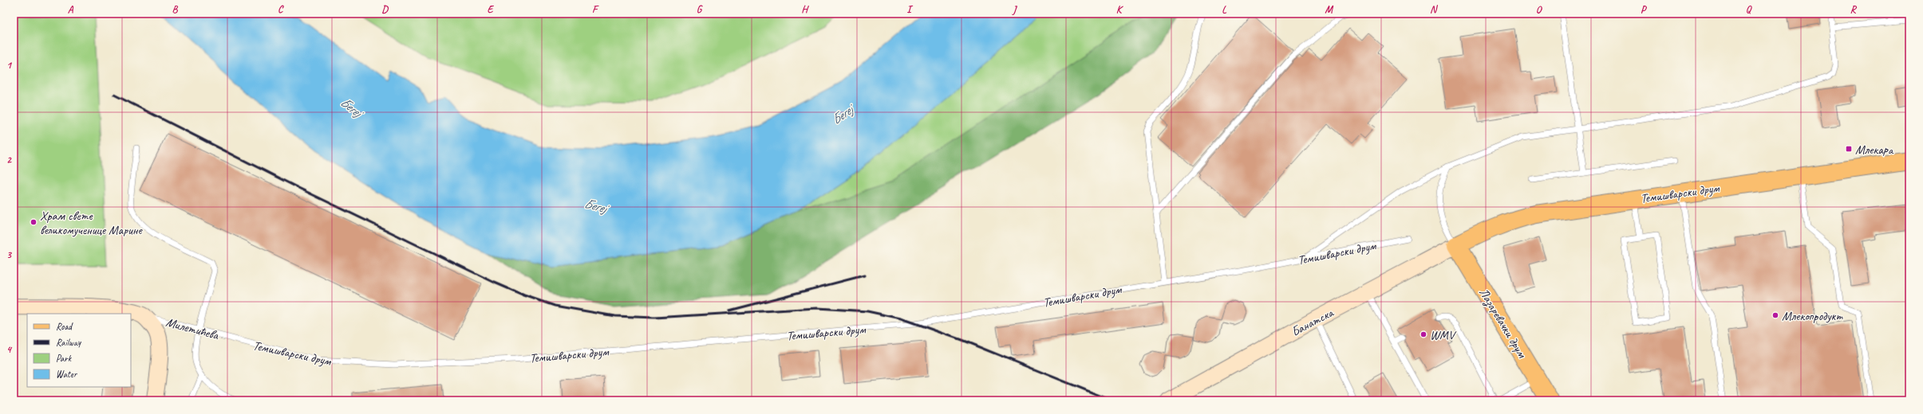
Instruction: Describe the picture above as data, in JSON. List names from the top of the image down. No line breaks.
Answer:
{"streets":{"main road":["Темишварски друм","Банатска","Лазаревачки друм","Милетићева"]},"crossings":[["Темишварски друм","Банатска"],["Темишварски друм","Лазаревачки друм"],["Темишварски друм","Милетићева"],["Банатска","Лазаревачки друм"]],"water":["Бегеј"],"places":{"transit":["Млекара"],"other":["Храм свете великомученице Марине","Млекопродукт","WMV"]},"legend":["Road","Railway","Park","Water"],"grid":{"columns":["A","B","C","D","E","F","G","H","I","J","K","L","M","N","O","P","Q","R"],"rows":["1","2","3","4"]}}
